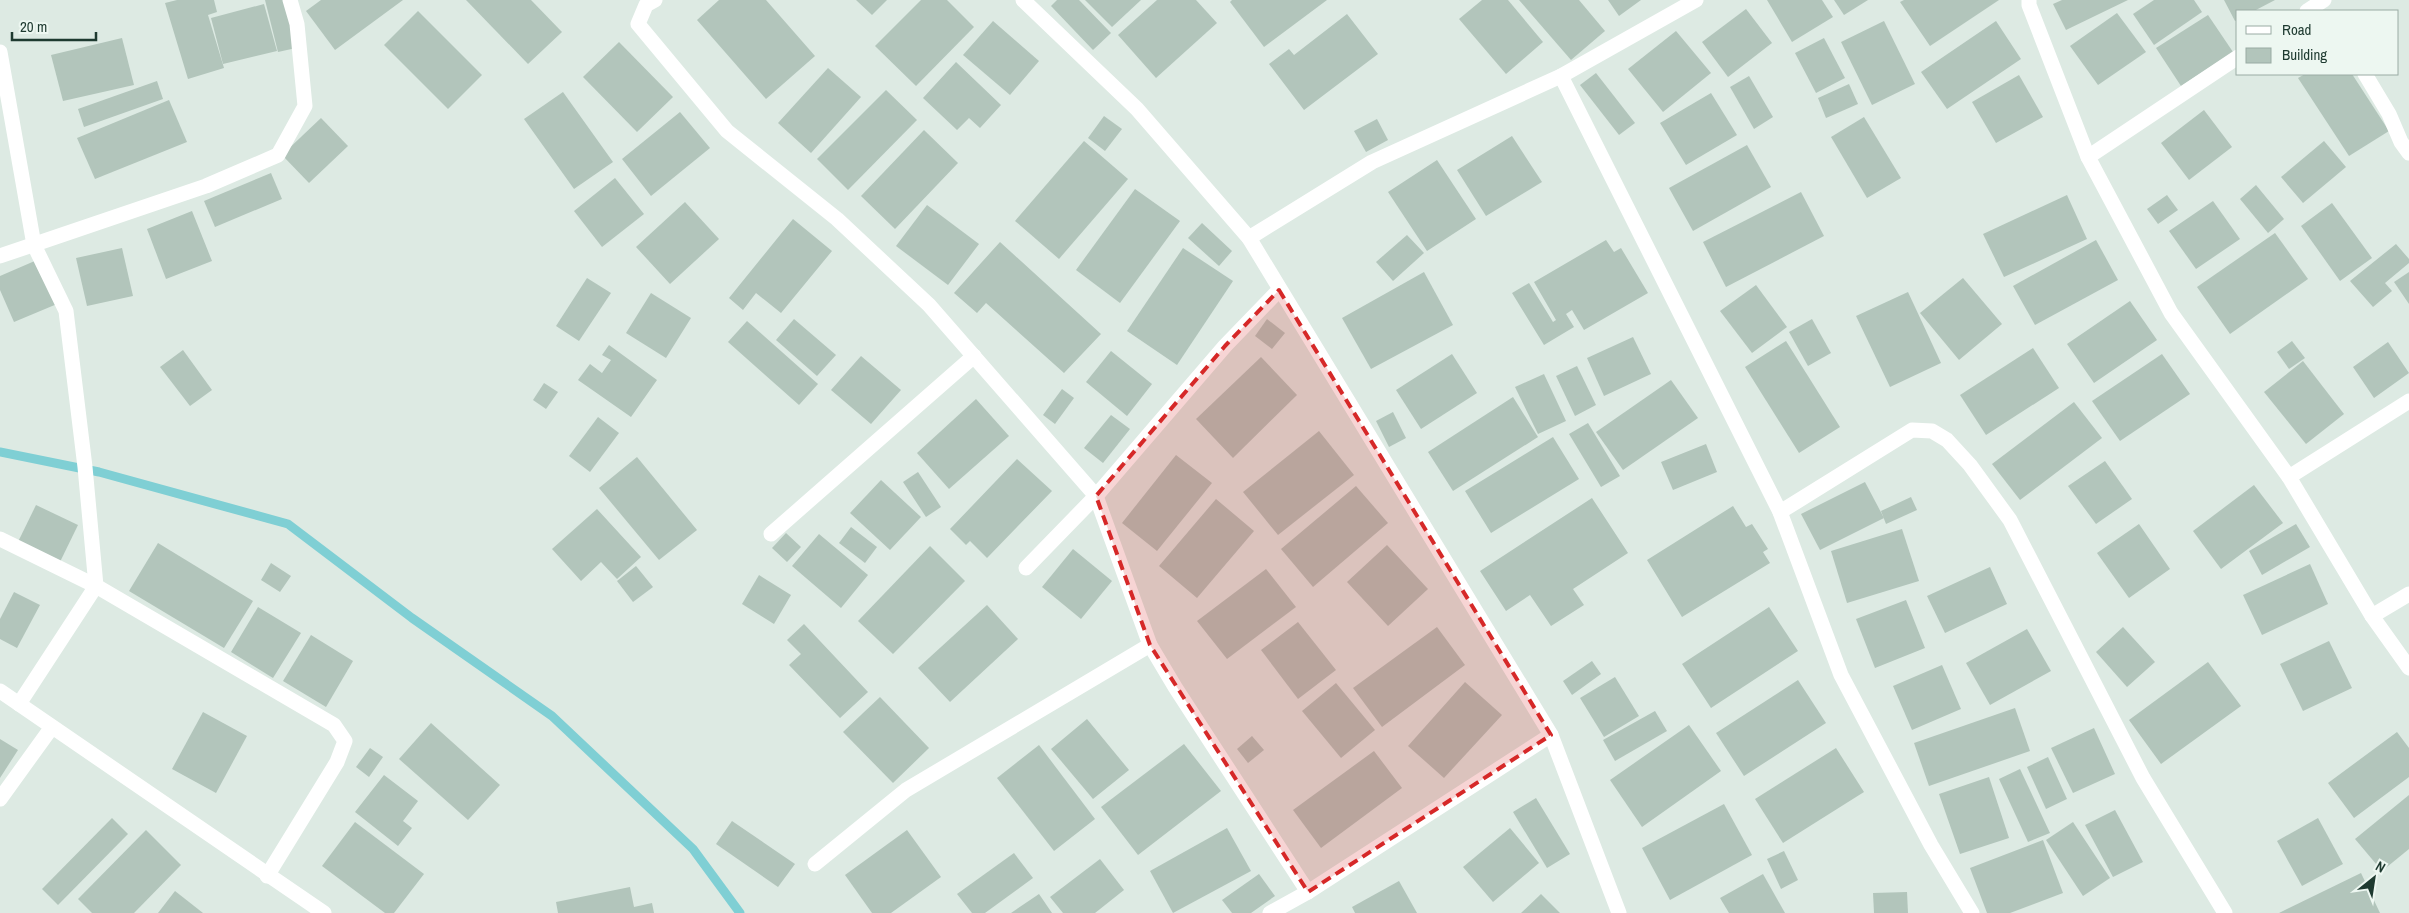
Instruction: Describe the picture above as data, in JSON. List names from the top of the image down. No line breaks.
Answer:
{"legend":["Road","Building"],"scale_bar":"20 m","north":"top right"}
